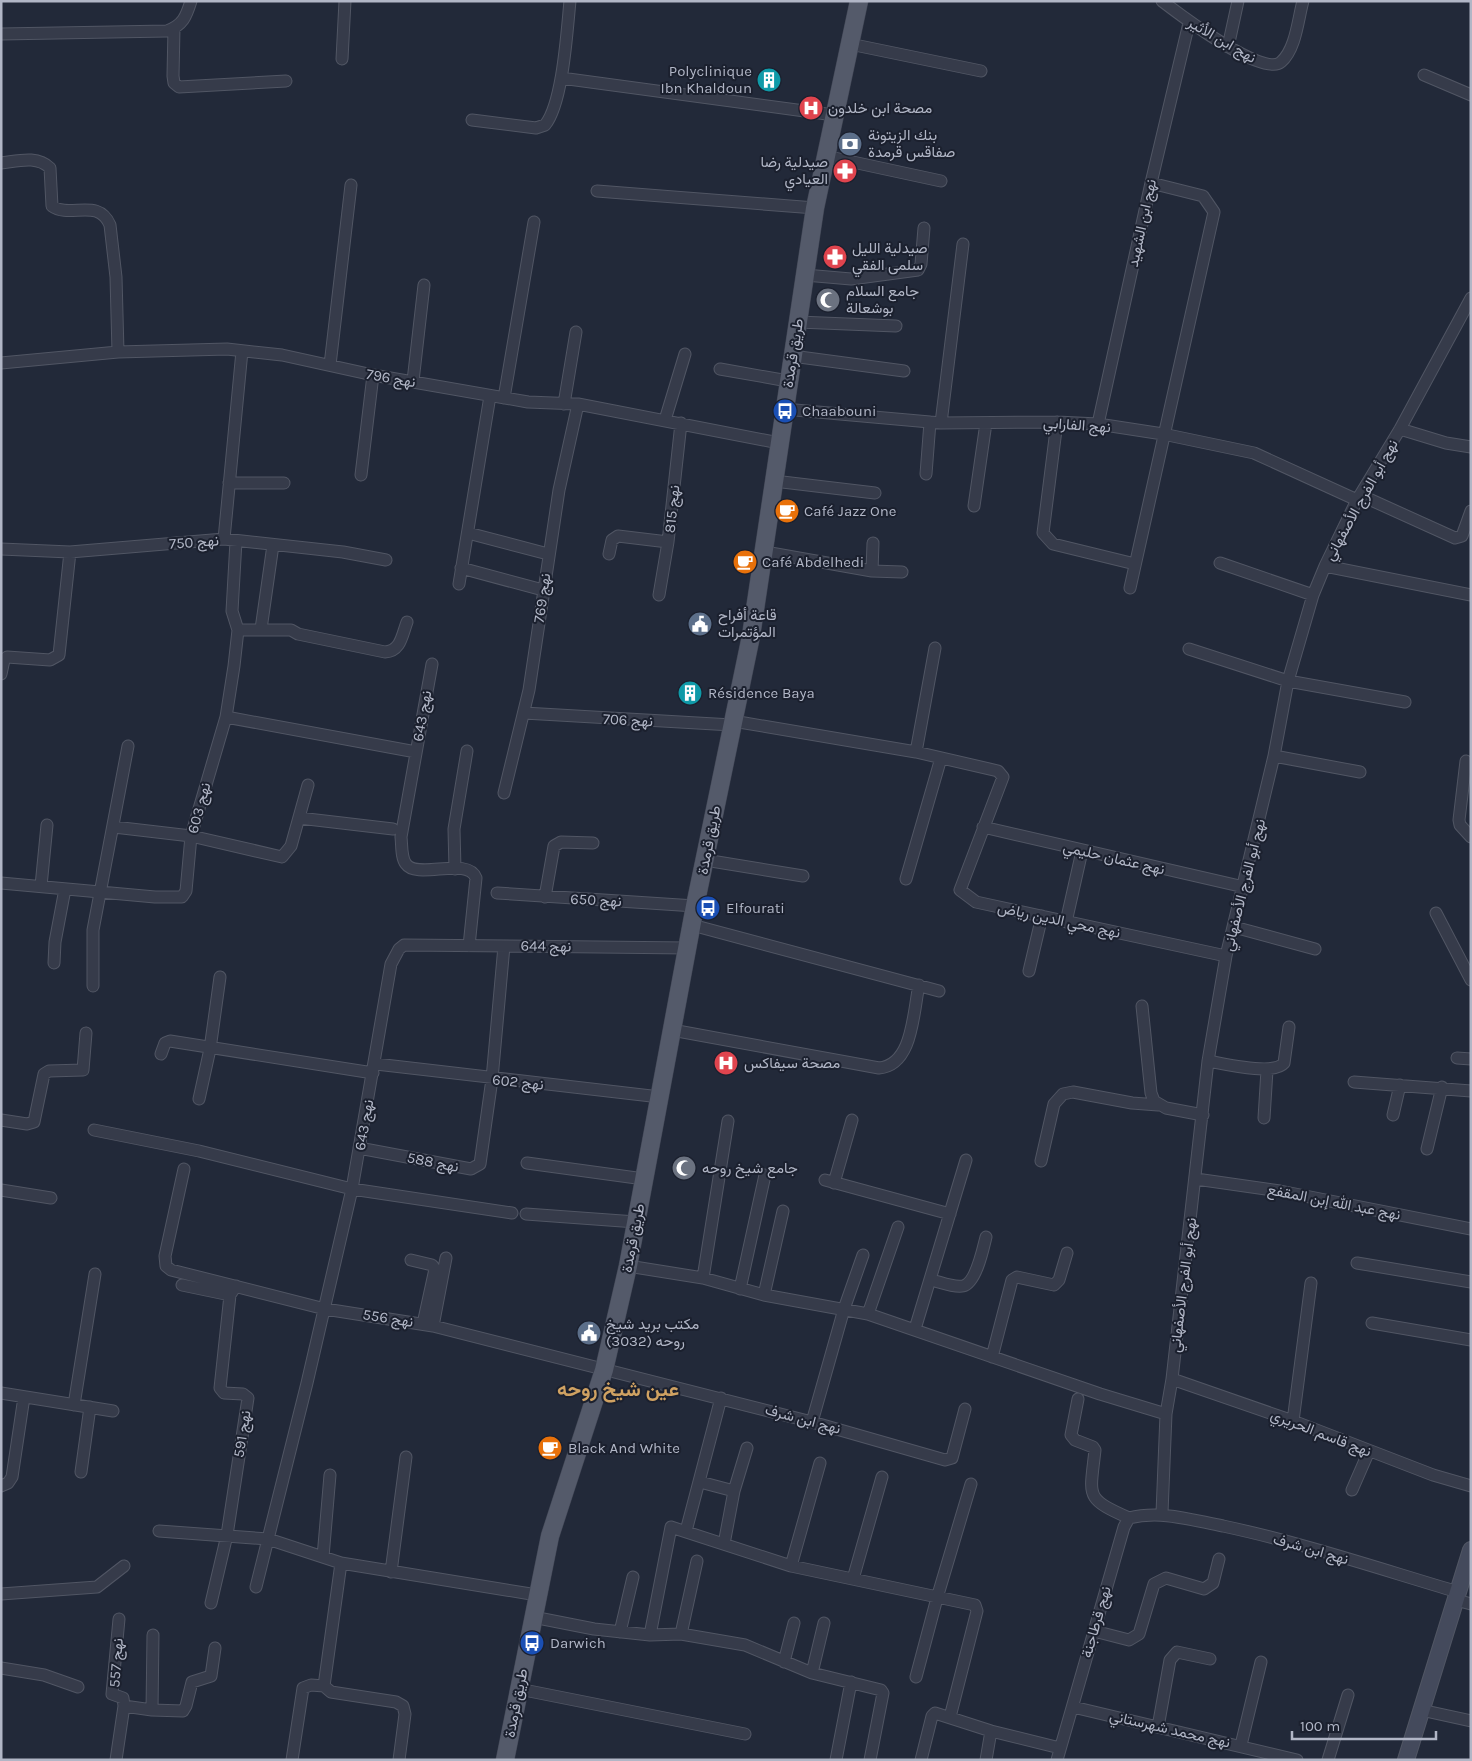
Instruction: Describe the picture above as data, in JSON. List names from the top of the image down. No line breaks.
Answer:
{"streets":{"main road":["طريق قرمدة"],"street":["نهج ابن الأثير","نهج ابن الشهيد","نهج 796","نهج الفارابي","نهج أبو الفرج الأصفهاني","نهج 815","نهج 750","نهج 769","نهج 643","نهج 706","نهج 603","نهج عثمان حليمي","نهج 650","نهج محي الدين رياض","نهج 644","نهج 602","نهج 588","نهج عبد الله إبن المقفع","نهج 556","نهج ابن شرف","نهج قاسم الحريري","نهج 591","نهج قرطاجنة","نهج 557","نهج محمد شهرستاني"]},"crossings":[["نهج ابن الأثير","نهج ابن الشهيد"],["نهج ابن الشهيد","نهج الفارابي"],["طريق قرمدة","نهج 796"],["طريق قرمدة","نهج الفارابي"],["طريق قرمدة","نهج 706"],["طريق قرمدة","نهج 650"],["طريق قرمدة","نهج 644"],["طريق قرمدة","نهج 602"],["طريق قرمدة","نهج 556"],["طريق قرمدة","نهج ابن شرف"],["نهج 796","نهج 815"],["نهج 796","نهج 769"],["نهج الفارابي","نهج أبو الفرج الأصفهاني"],["نهج أبو الفرج الأصفهاني","نهج عثمان حليمي"],["نهج أبو الفرج الأصفهاني","نهج محي الدين رياض"],["نهج أبو الفرج الأصفهاني","نهج عبد الله إبن المقفع"],["نهج أبو الفرج الأصفهاني","نهج ابن شرف"],["نهج أبو الفرج الأصفهاني","نهج قاسم الحريري"],["نهج 750","نهج 603"],["نهج 769","نهج 706"],["نهج 643","نهج 644"],["نهج 643","نهج 602"],["نهج 643","نهج 588"],["نهج 643","نهج 556"],["نهج 706","نهج عثمان حليمي"],["نهج 706","نهج محي الدين رياض"],["نهج عثمان حليمي","نهج محي الدين رياض"],["نهج 602","نهج 588"],["نهج 556","نهج ابن شرف"],["نهج 556","نهج 591"],["نهج قرطاجنة","نهج محمد شهرستاني"]],"districts":["عين شيخ روحه"],"places":{"building":["Polyclinique Ibn Khaldoun","Résidence Baya"],"hospital":["مصحة ابن خلدون","مصحة سيفاكس"],"bank":["بنك الزيتونة صفاقس قرمدة"],"pharmacy":["صيدلية رضا العيادي","صيدلية الليل سلمى الفقي"],"mosque":["جامع السلام بوشعالة","جامع شيخ روحه"],"bus stop":["Chaabouni","Elfourati","Darwich"],"cafe":["Café Jazz One","Café Abdelhedi","Black And White"],"public building":["قاعة أفراح المؤتمرات","مكتب بريد شيخ روحه (3032)"]},"scale_bar":"100 m"}
